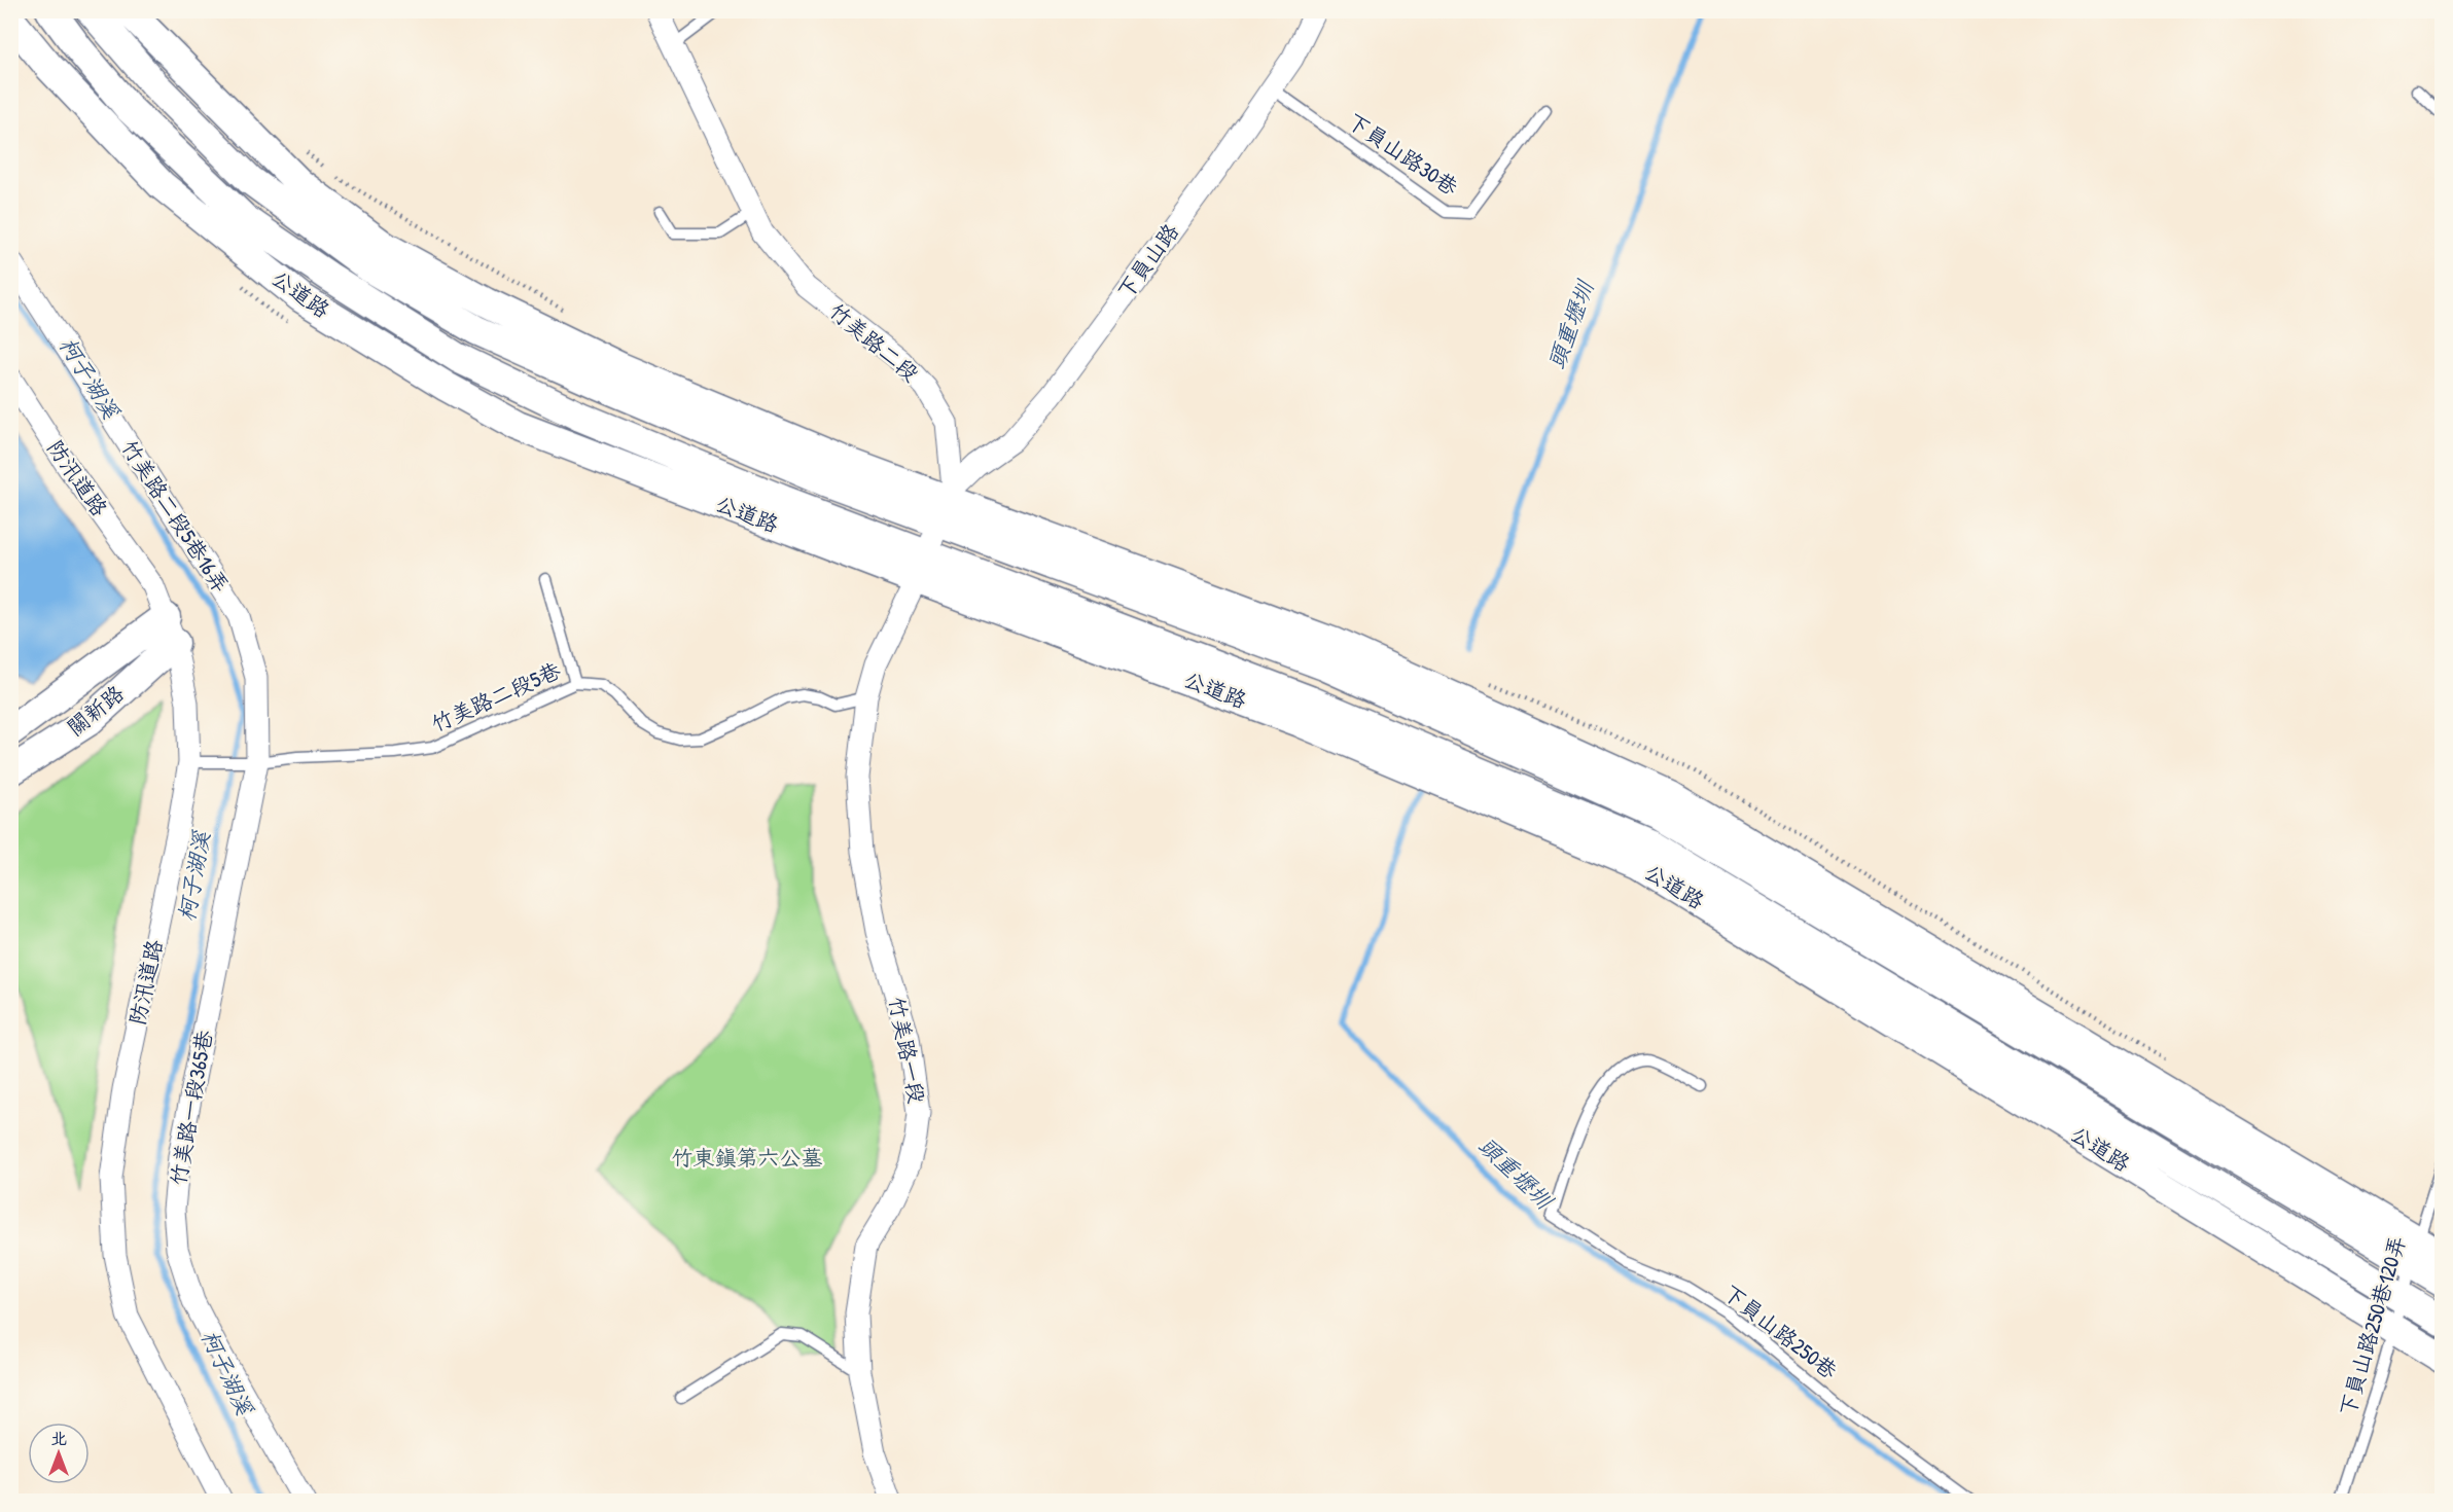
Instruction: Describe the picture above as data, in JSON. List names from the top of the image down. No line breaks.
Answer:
{"streets":{"street":["下員山路","公道路","竹美路二段","防汛道路","竹美路二段5巷16弄","關新路","竹美路一段","竹美路一段365巷"],"lane":["下員山路30巷","竹美路二段5巷","下員山路250巷120弄","下員山路250巷"]},"crossings":[["下員山路30巷","下員山路"],["下員山路","竹美路二段"],["公道路","竹美路二段"],["公道路","下員山路250巷120弄"],["竹美路二段","竹美路二段5巷"],["竹美路二段","竹美路一段"],["防汛道路","竹美路二段5巷"],["防汛道路","關新路"],["竹美路二段5巷16弄","竹美路二段5巷"],["竹美路二段5巷16弄","竹美路一段365巷"],["竹美路二段5巷","竹美路一段"],["竹美路二段5巷","竹美路一段365巷"]],"water":["頭重壢圳","柯子湖溪"],"parks":["竹東鎮第六公墓"],"north":"top"}
